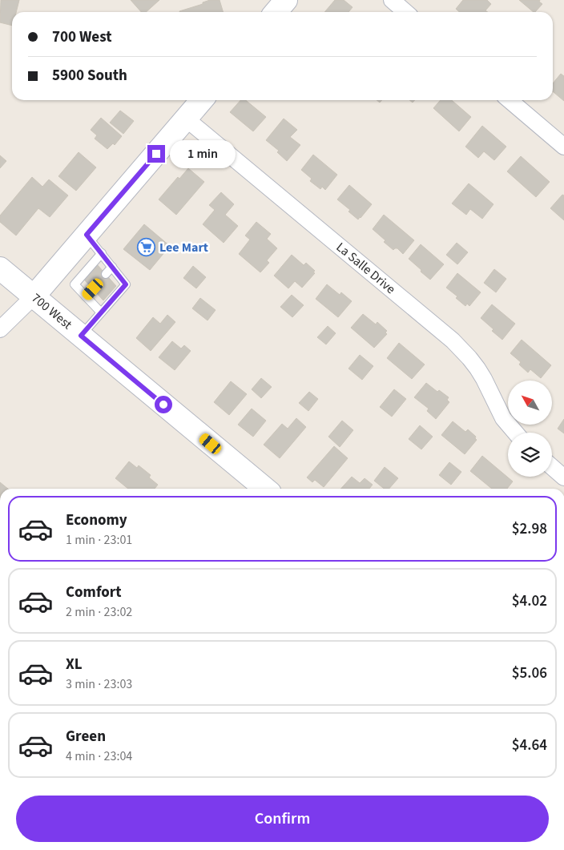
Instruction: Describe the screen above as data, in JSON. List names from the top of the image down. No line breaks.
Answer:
{"streets":{"main road":["700 West"],"street":["La Salle Drive"]},"places":{"supermarket":["Lee Mart"]},"north":"top left","page":{"banner":["700 West","5900 South"],"bubble":"1 min","list":[{"name":"Economy","note":"1 min · 23:01","value":"$2.98"},{"name":"Comfort","note":"2 min · 23:02","value":"$4.02"},{"name":"XL","note":"3 min · 23:03","value":"$5.06"},{"name":"Green","note":"4 min · 23:04","value":"$4.64"}],"buttons":"Confirm"}}
